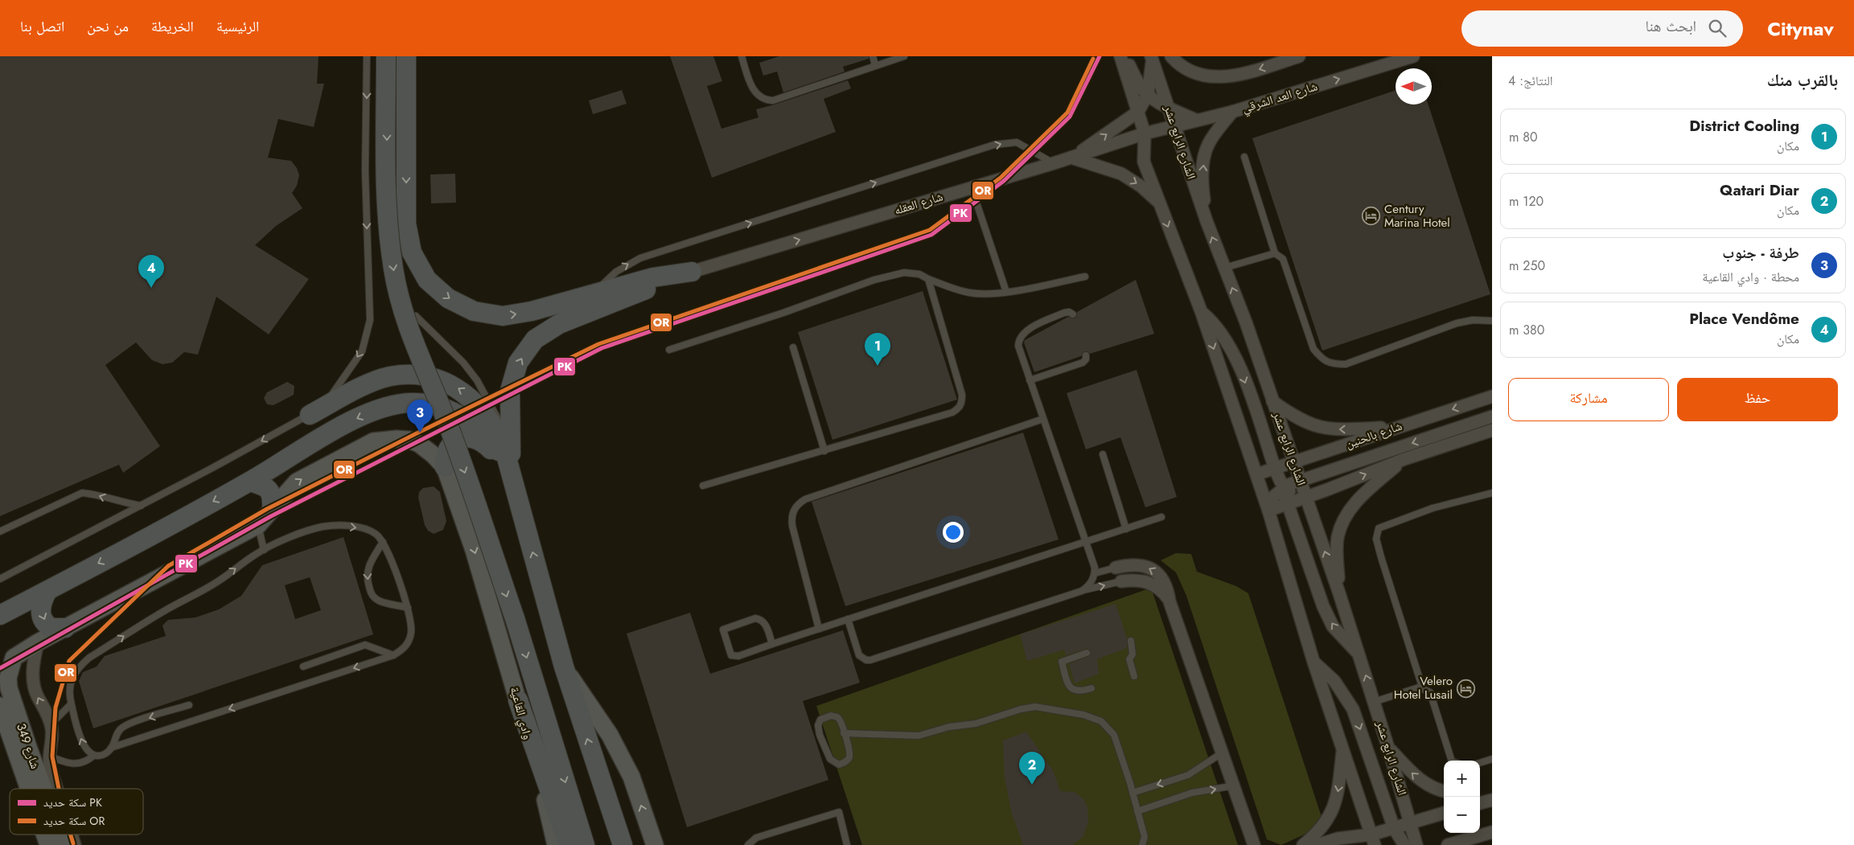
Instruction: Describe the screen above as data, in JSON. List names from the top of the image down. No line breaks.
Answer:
{"streets":{"main road":["وادي القاعية"],"street":["شارع العد الشرقي","الشارع الرابع عشر","شارع العقله","شارع بالحنين","شارع 349"]},"crossings":[["شارع العد الشرقي","الشارع الرابع عشر"],["شارع العد الشرقي","شارع العقله"],["الشارع الرابع عشر","شارع بالحنين"]],"one_way":["شارع العد الشرقي","شارع العقله"],"places":{"hotel":["Century Marina Hotel","Velero Hotel Lusail"]},"lines":["rail line PK","rail line OR"],"legend":["سكة حديد PK","سكة حديد OR"],"north":"left","page":{"header":"Citynav","search":"ابحث هنا","nav":["الرئيسية","الخريطة","من نحن","اتصل بنا"],"heading":["بالقرب منك","النتائج: 4"],"list":[{"mark":"1","name":"District Cooling","note":"مكان","value":"80 m"},{"mark":"2","name":"Qatari Diar","note":"مكان","value":"120 m"},{"mark":"3","name":"طرفة - جنوب","note":"محطة · وادي القاعية","value":"250 m"},{"mark":"4","name":"Place Vendôme","note":"مكان","value":"380 m"}],"pins":["4","1","3","2"],"buttons":["حفظ","مشاركة"],"map_buttons":["+","−"]}}
